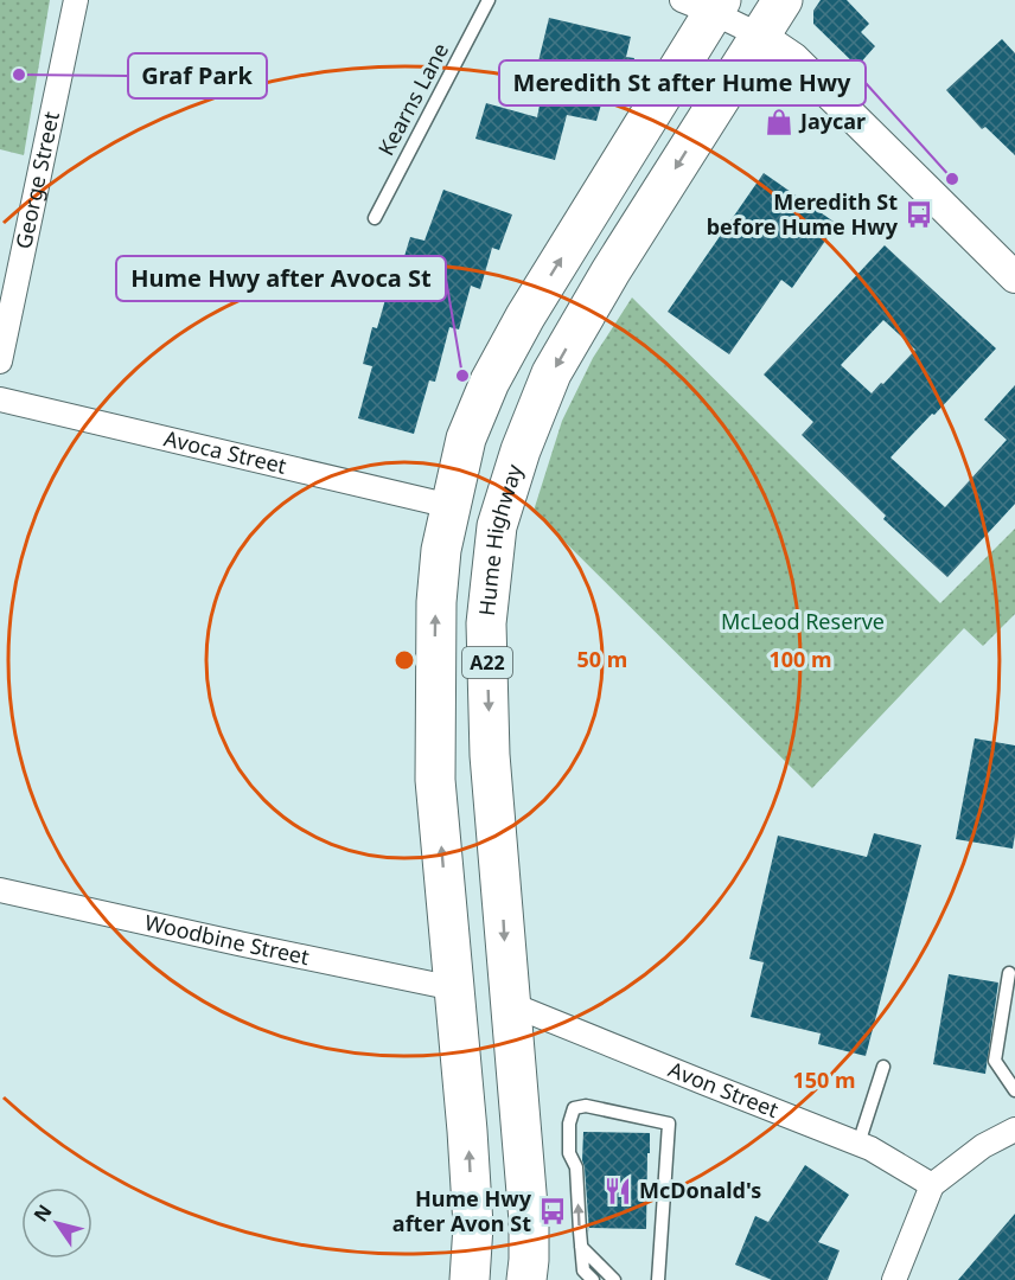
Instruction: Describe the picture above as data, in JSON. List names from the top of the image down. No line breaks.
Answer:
{"streets":{"highway":["Hume Highway","A22"],"street":["George Street","Avoca Street","Woodbine Street","Avon Street"],"lane":["Kearns Lane"]},"crossings":[["Avoca Street","A22"],["Hume Highway","Avon Street"],["A22","Woodbine Street"]],"parks":["McLeod Reserve"],"places":{"other":["Graf Park","Meredith St after Hume Hwy","Hume Hwy after Avoca St"],"shop":["Jaycar"],"bus stop":["Meredith St before Hume Hwy","Hume Hwy after Avon St"],"restaurant":["McDonald's"]},"north":"top left","rings":["50 m","100 m","150 m"]}
